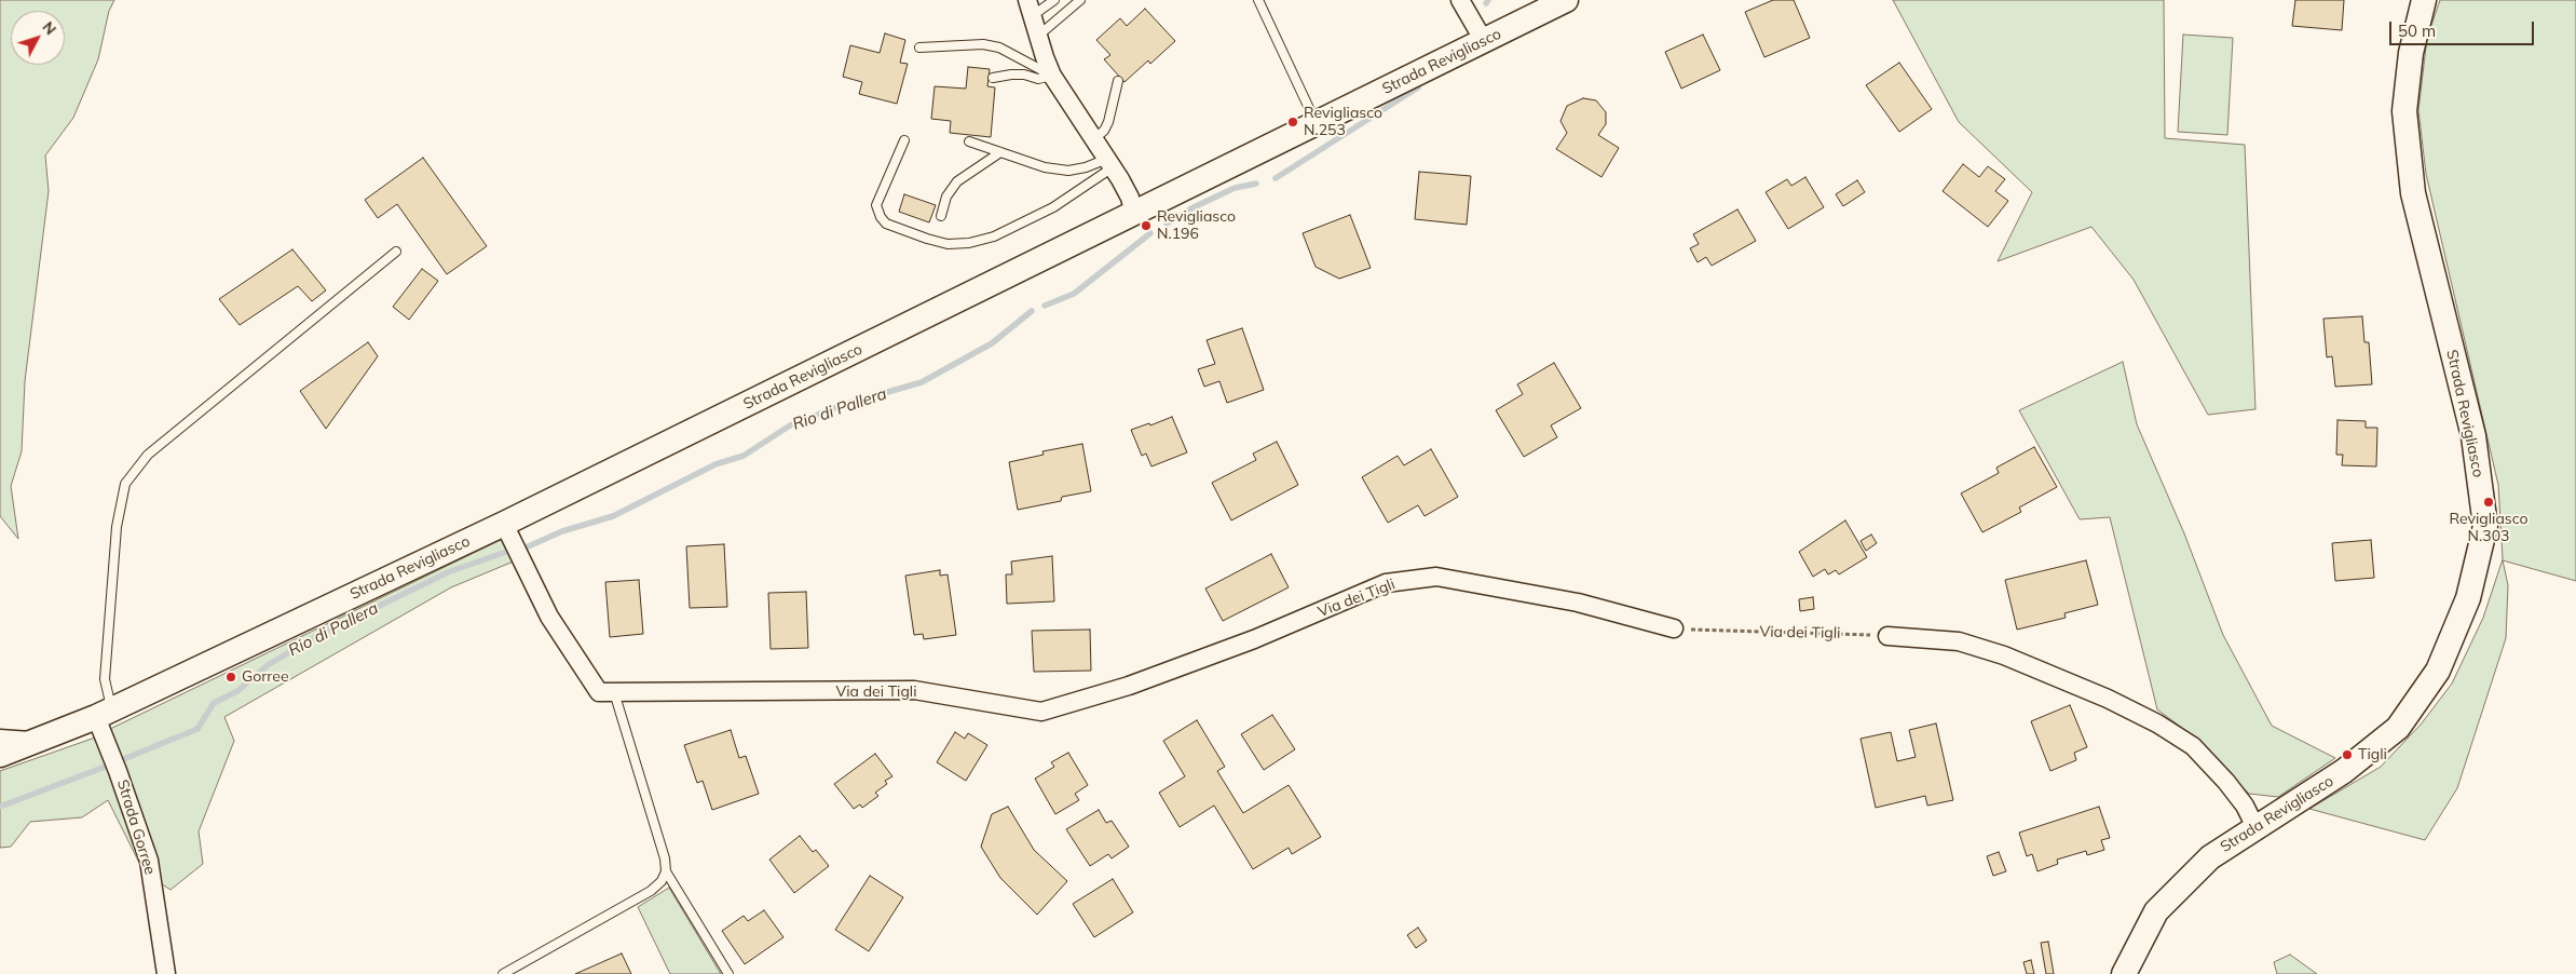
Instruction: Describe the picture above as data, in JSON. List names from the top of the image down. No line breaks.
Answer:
{"streets":{"street":["Strada Revigliasco","Via dei Tigli","Strada Gorree"]},"crossings":[["Strada Revigliasco","Via dei Tigli"],["Strada Revigliasco","Strada Gorree"]],"water":["Rio di Pallera"],"places":["Revigliasco N.253","Revigliasco N.196","Revigliasco N.303","Gorree","Tigli"],"scale_bar":"50 m","north":"top right"}
